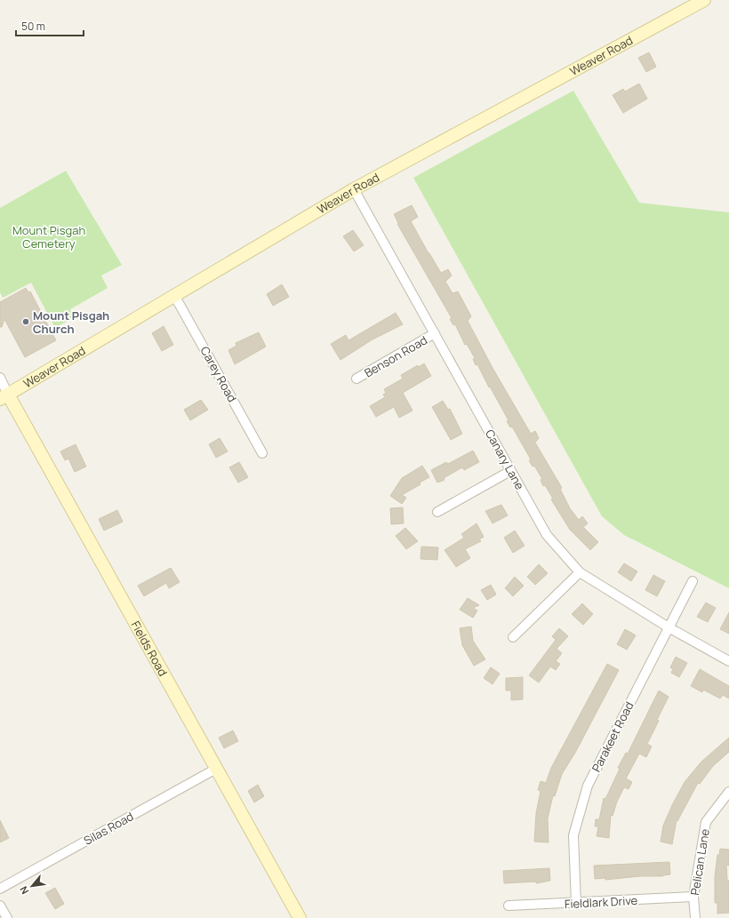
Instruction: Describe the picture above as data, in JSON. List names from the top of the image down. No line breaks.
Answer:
{"streets":{"main road":["Weaver Road","Fields Road"],"street":["Benson Road","Carey Road","Canary Lane","Parakeet Road","Silas Road","Pelican Lane","Fieldlark Drive"]},"crossings":[["Weaver Road","Carey Road"],["Weaver Road","Canary Lane"],["Weaver Road","Fields Road"],["Benson Road","Canary Lane"],["Canary Lane","Parakeet Road"],["Fields Road","Silas Road"],["Parakeet Road","Fieldlark Drive"],["Pelican Lane","Fieldlark Drive"]],"parks":["Mount Pisgah Cemetery"],"places":["Mount Pisgah Church"],"scale_bar":"50 m","north":"bottom left"}
